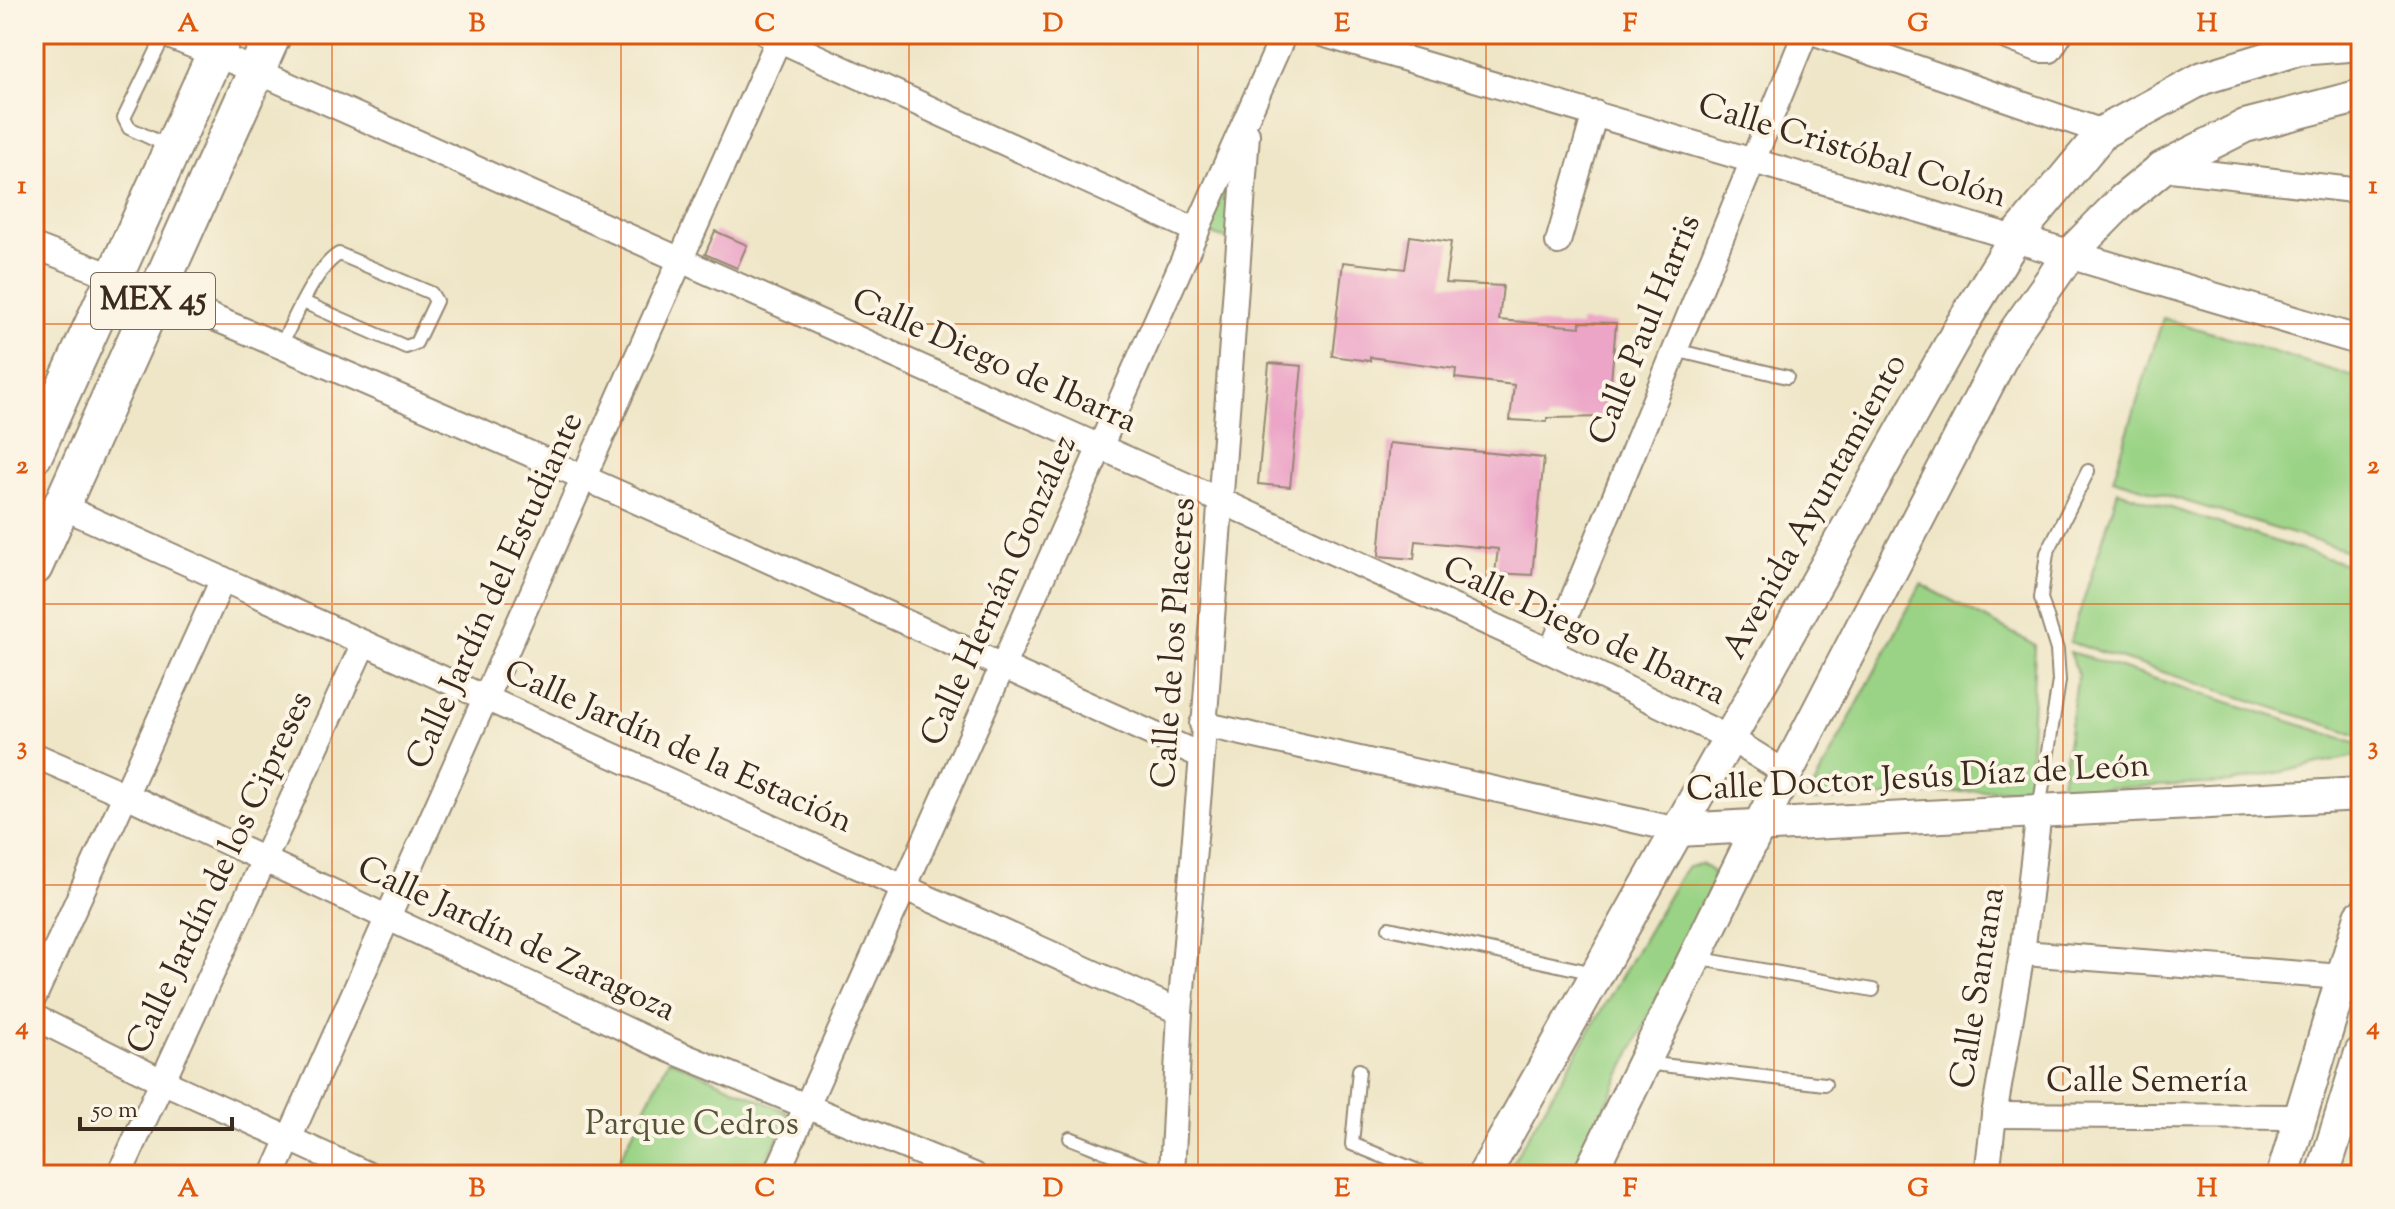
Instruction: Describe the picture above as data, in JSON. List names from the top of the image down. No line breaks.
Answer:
{"streets":{"main road":["MEX 45","Avenida Ayuntamiento","Calle Doctor Jesús Díaz de León"],"street":["Calle Cristóbal Colón","Calle Paul Harris","Calle Diego de Ibarra","Calle Jardín del Estudiante","Calle Hernán González","Calle de los Placeres","Calle Jardín de la Estación","Calle Jardín de los Cipreses","Calle Jardín de Zaragoza","Calle Santana","Calle Semería"]},"crossings":[["Calle Cristóbal Colón","Calle Paul Harris"],["Calle Cristóbal Colón","Avenida Ayuntamiento"],["MEX 45","Calle Diego de Ibarra"],["MEX 45","Calle Jardín de la Estación"],["Calle Paul Harris","Calle Diego de Ibarra"],["Calle Diego de Ibarra","Avenida Ayuntamiento"],["Calle Diego de Ibarra","Calle Jardín del Estudiante"],["Calle Diego de Ibarra","Calle Hernán González"],["Calle Diego de Ibarra","Calle de los Placeres"],["Avenida Ayuntamiento","Calle Doctor Jesús Díaz de León"],["Calle Jardín del Estudiante","Calle Jardín de la Estación"],["Calle Jardín del Estudiante","Calle Jardín de Zaragoza"],["Calle Hernán González","Calle de los Placeres"],["Calle Hernán González","Calle Jardín de la Estación"],["Calle Hernán González","Calle Jardín de Zaragoza"],["Calle de los Placeres","Calle Jardín de la Estación"],["Calle de los Placeres","Calle Doctor Jesús Díaz de León"],["Calle Jardín de la Estación","Calle Jardín de los Cipreses"],["Calle Doctor Jesús Díaz de León","Calle Santana"],["Calle Jardín de los Cipreses","Calle Jardín de Zaragoza"],["Calle Santana","Calle Semería"]],"parks":["Parque Cedros"],"scale_bar":"50 m","grid":{"columns":["A","B","C","D","E","F","G","H"],"rows":["1","2","3","4"]}}
